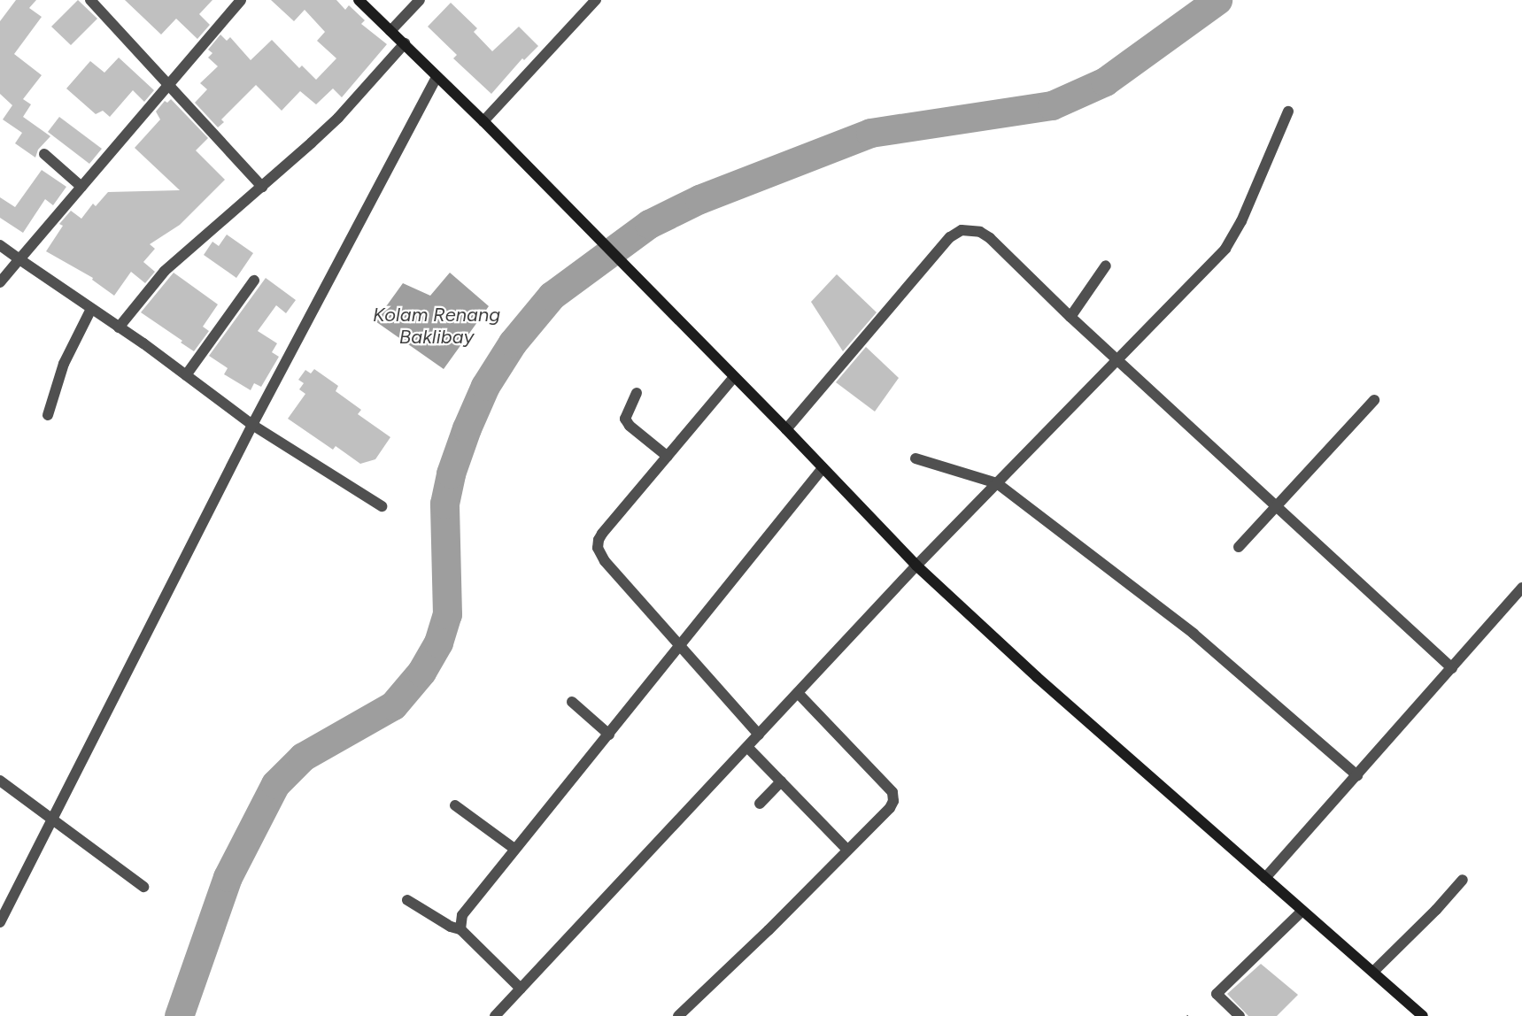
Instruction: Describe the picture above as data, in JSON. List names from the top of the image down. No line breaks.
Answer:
{"water":["Kolam Renang Baklibay"]}
